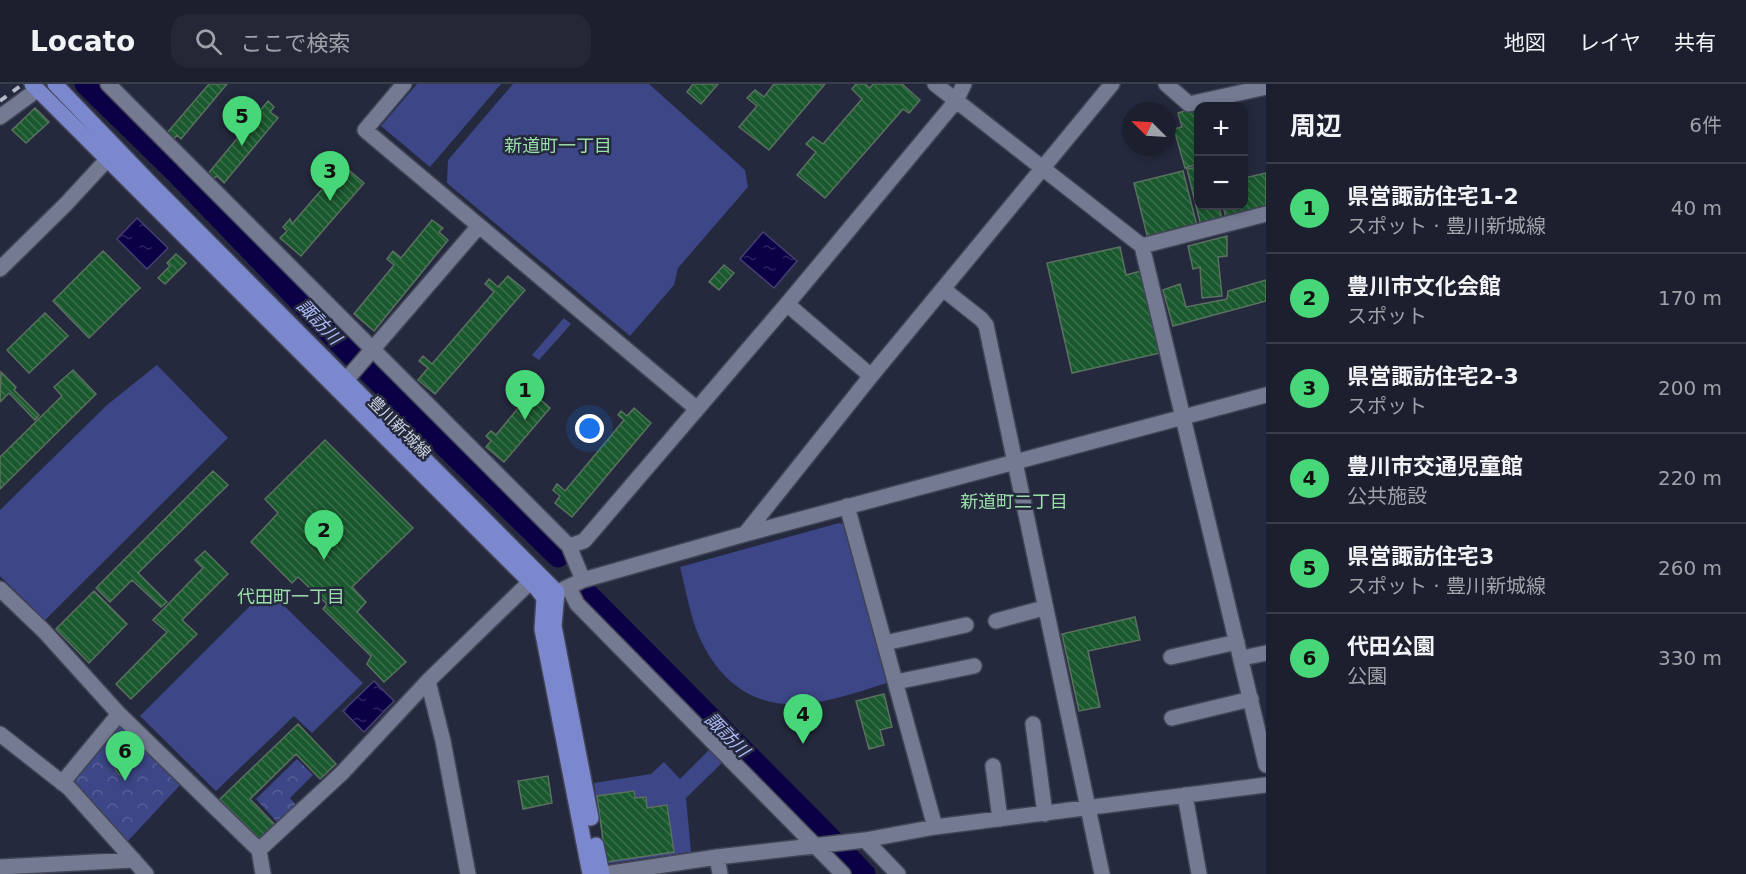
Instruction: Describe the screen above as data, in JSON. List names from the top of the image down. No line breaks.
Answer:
{"streets":{"main road":["豊川新城線"]},"districts":["新道町一丁目","新道町二丁目","代田町一丁目"],"water":["諏訪川"],"north":"top left","page":{"header":"Locato","search":"ここで検索","nav":["地図","レイヤ","共有"],"heading":["周辺","6件"],"pins":["5","3","1","2","4","6"],"map_buttons":["+","−"],"list":[{"mark":"1","name":"県営諏訪住宅1-2","note":"スポット · 豊川新城線","value":"40 m"},{"mark":"2","name":"豊川市文化会館","note":"スポット","value":"170 m"},{"mark":"3","name":"県営諏訪住宅2-3","note":"スポット","value":"200 m"},{"mark":"4","name":"豊川市交通児童館","note":"公共施設","value":"220 m"},{"mark":"5","name":"県営諏訪住宅3","note":"スポット · 豊川新城線","value":"260 m"},{"mark":"6","name":"代田公園","note":"公園","value":"330 m"}]}}
